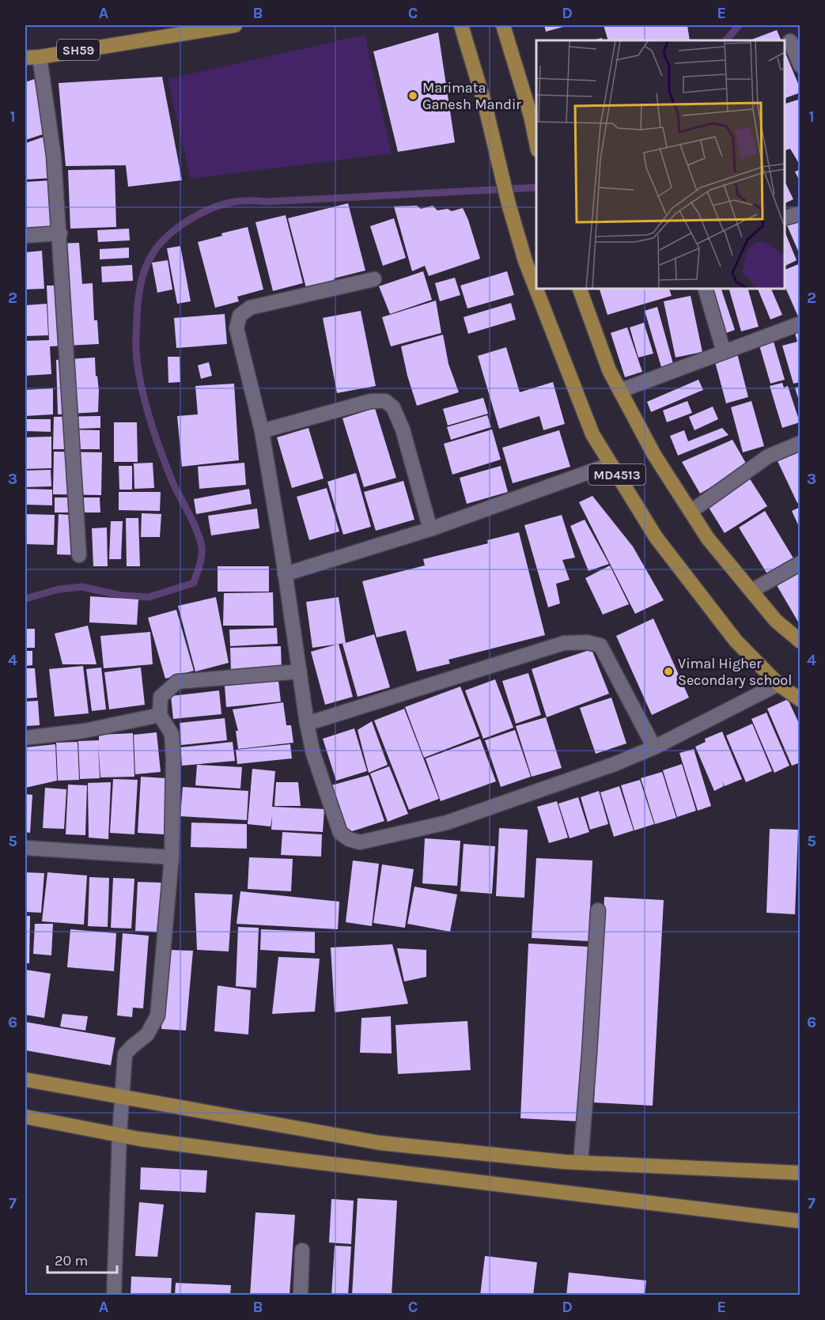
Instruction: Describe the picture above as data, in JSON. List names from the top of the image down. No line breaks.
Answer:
{"streets":{"main road":["SH59","MD4513"]},"places":["Marimata Ganesh Mandir","Vimal Higher Secondary school"],"scale_bar":"20 m","grid":{"columns":["A","B","C","D","E"],"rows":["1","2","3","4","5","6","7"]}}
